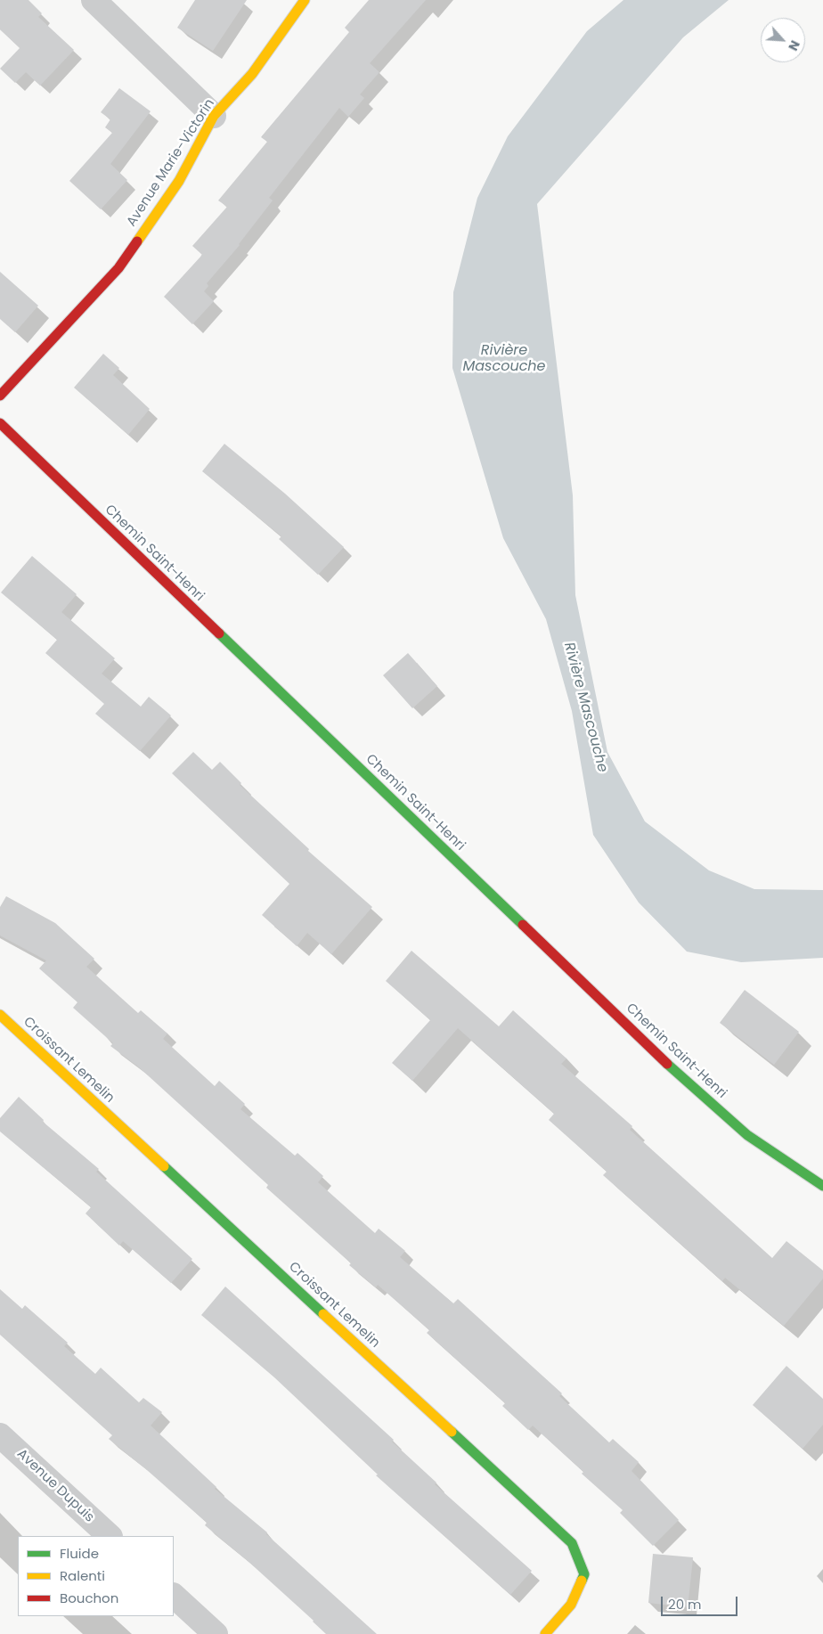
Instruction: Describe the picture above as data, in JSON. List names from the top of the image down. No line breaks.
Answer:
{"streets":{"street":["Avenue Marie-Victorin","Chemin Saint-Henri","Croissant Lemelin","Avenue Dupuis"]},"water":["Rivière Mascouche"],"legend":["Fluide","Ralenti","Bouchon"],"scale_bar":"20 m","north":"bottom right"}
